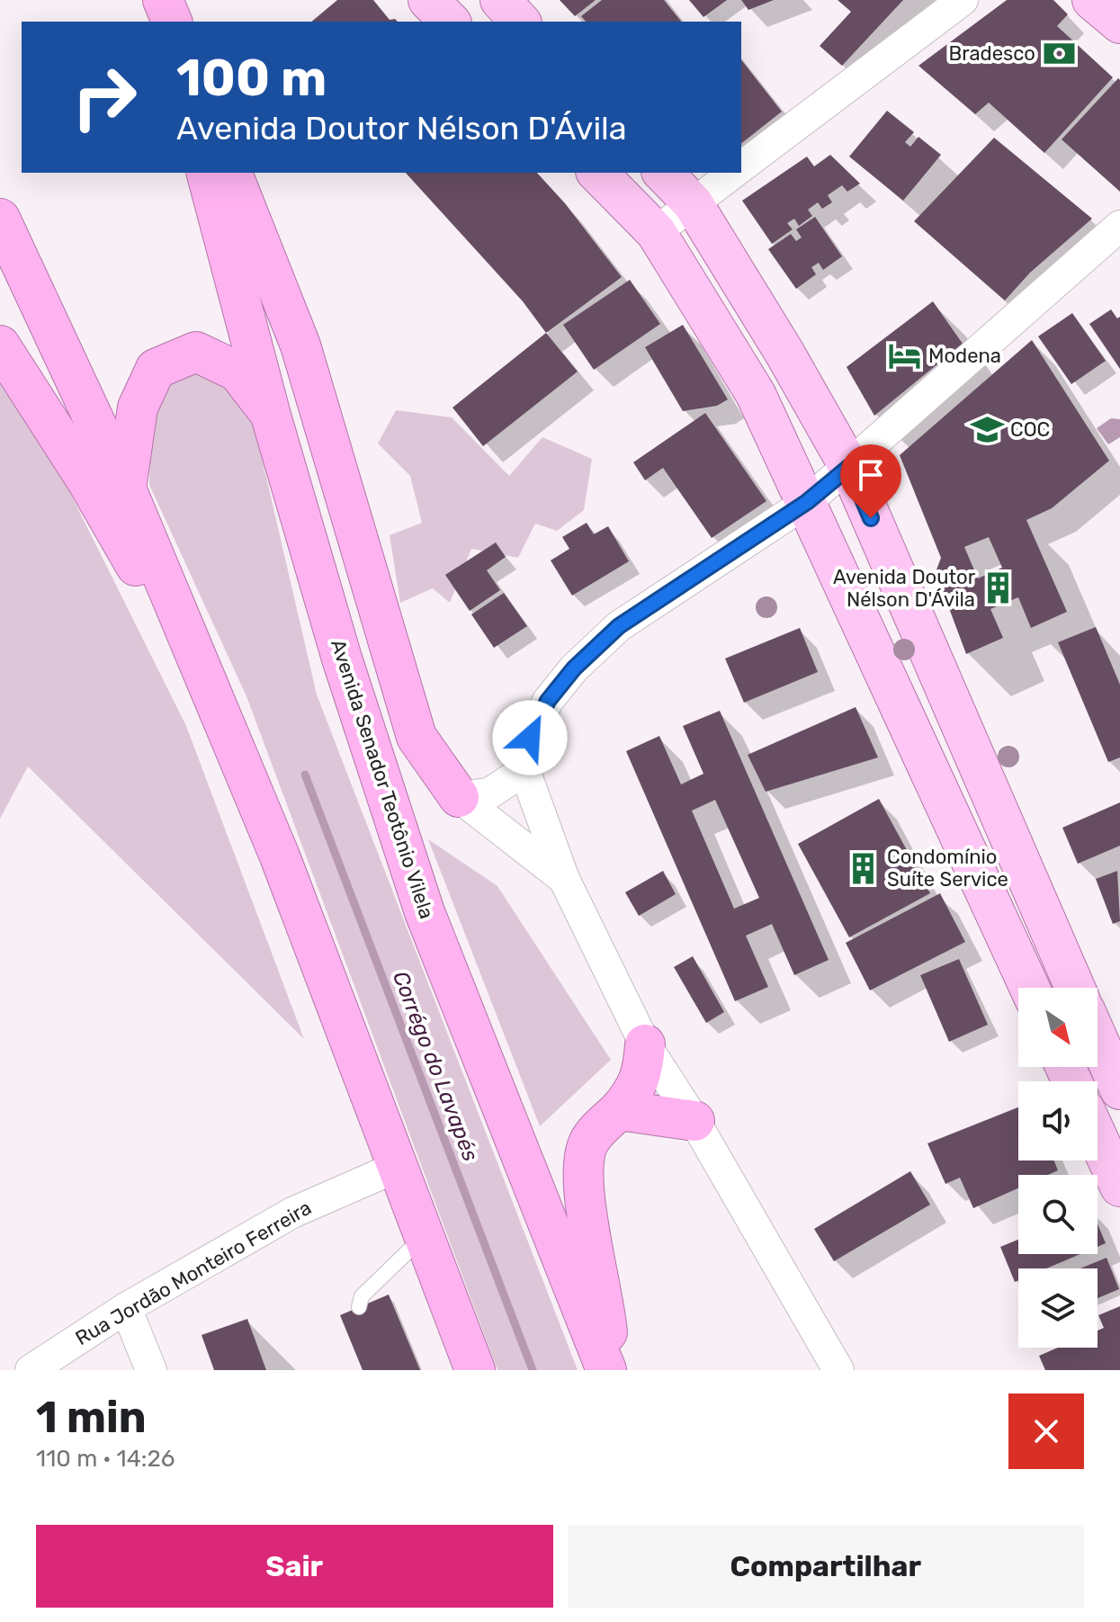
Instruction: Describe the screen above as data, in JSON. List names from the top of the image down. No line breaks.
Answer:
{"streets":{"highway":["Avenida Senador Teotônio Vilela"],"street":["Rua Jordão Monteiro Ferreira"]},"water":["Corrégo do Lavapés"],"places":{"bank":["Bradesco"],"hotel":["Modena"],"school or university":["COC"],"building":["Avenida Doutor Nélson D'Ávila","Condomínio Suíte Service"]},"north":"bottom right","page":{"turn":["100 m","Avenida Doutor Nélson D'Ávila"],"heading":["1 min","110 m · 14:26"],"buttons":["Sair","Compartilhar"]}}
